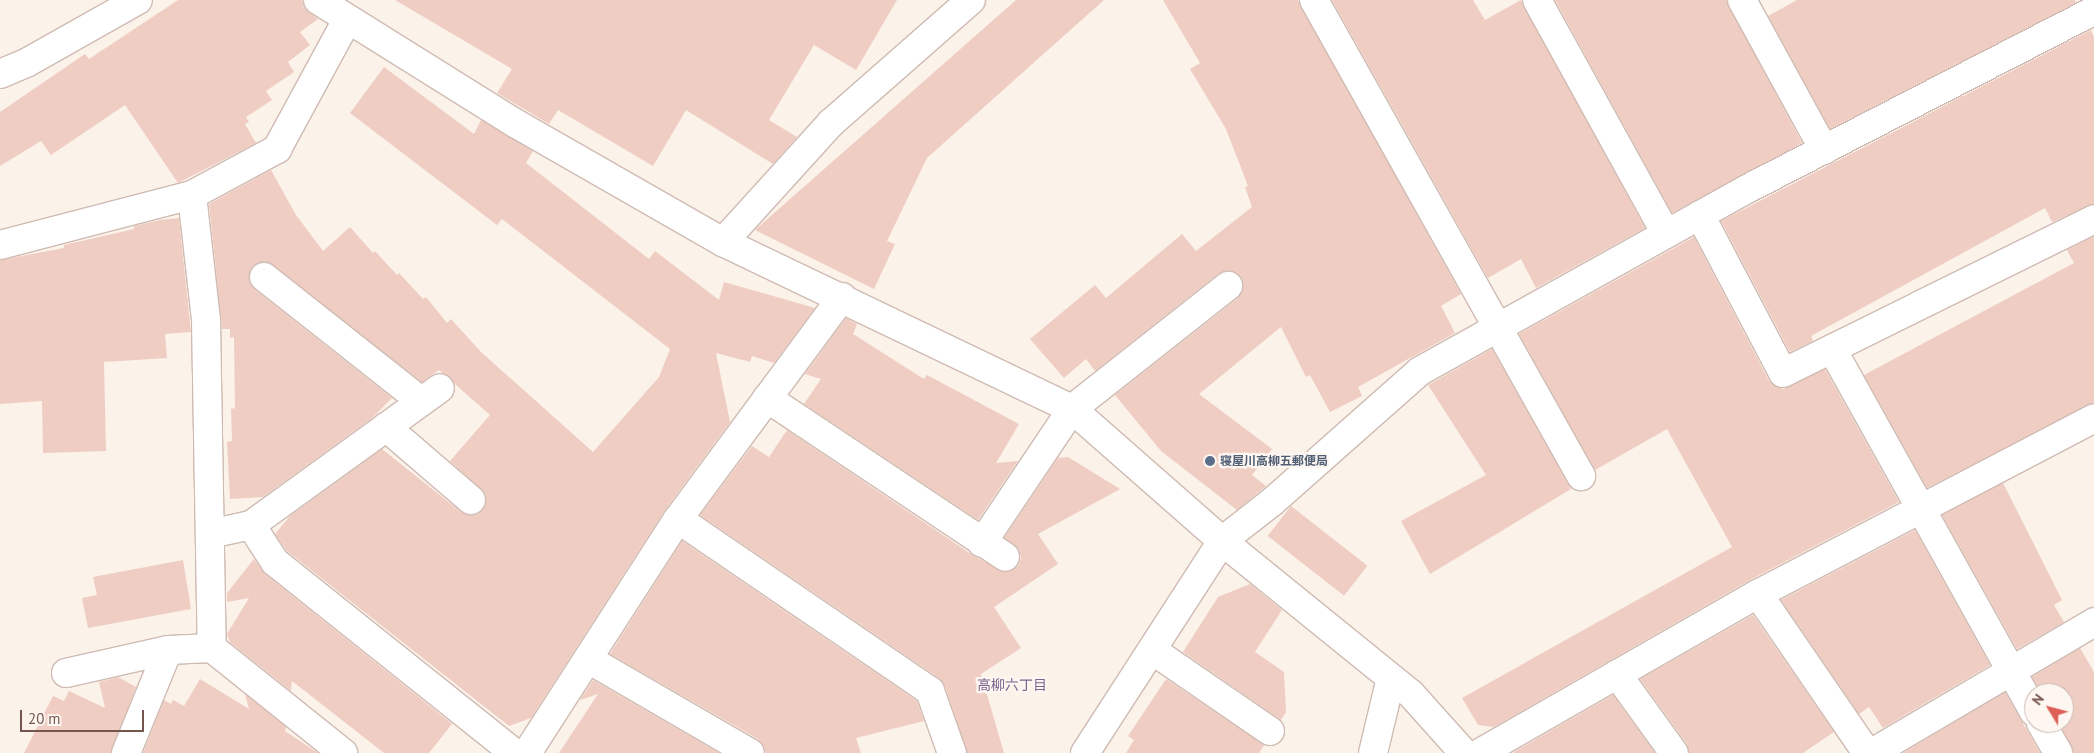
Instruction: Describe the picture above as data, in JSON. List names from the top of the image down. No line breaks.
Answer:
{"districts":["高柳六丁目"],"places":["寝屋川高柳五郵便局"],"scale_bar":"20 m","north":"top left"}
